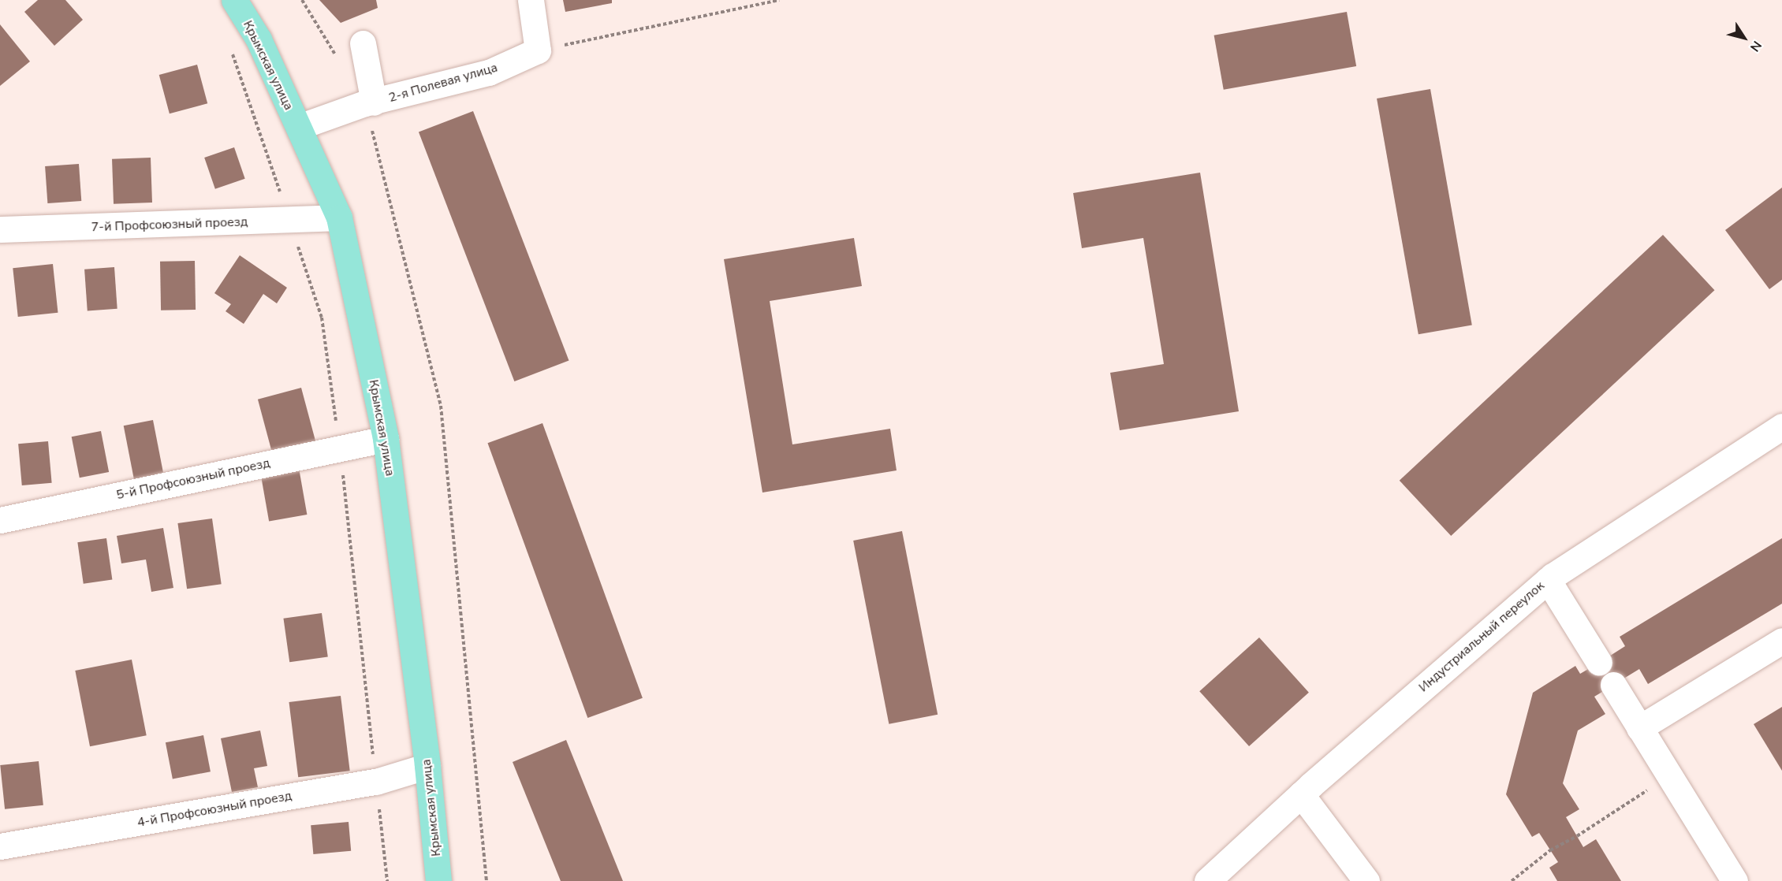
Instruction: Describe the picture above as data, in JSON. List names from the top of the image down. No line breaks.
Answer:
{"streets":{"main road":["Крымская улица"],"street":["2-я Полевая улица","7-й Профсоюзный проезд","5-й Профсоюзный проезд","Индустриальный переулок","4-й Профсоюзный проезд"]},"crossings":[["Крымская улица","2-я Полевая улица"],["Крымская улица","7-й Профсоюзный проезд"],["Крымская улица","5-й Профсоюзный проезд"],["Крымская улица","4-й Профсоюзный проезд"]],"north":"bottom right"}
